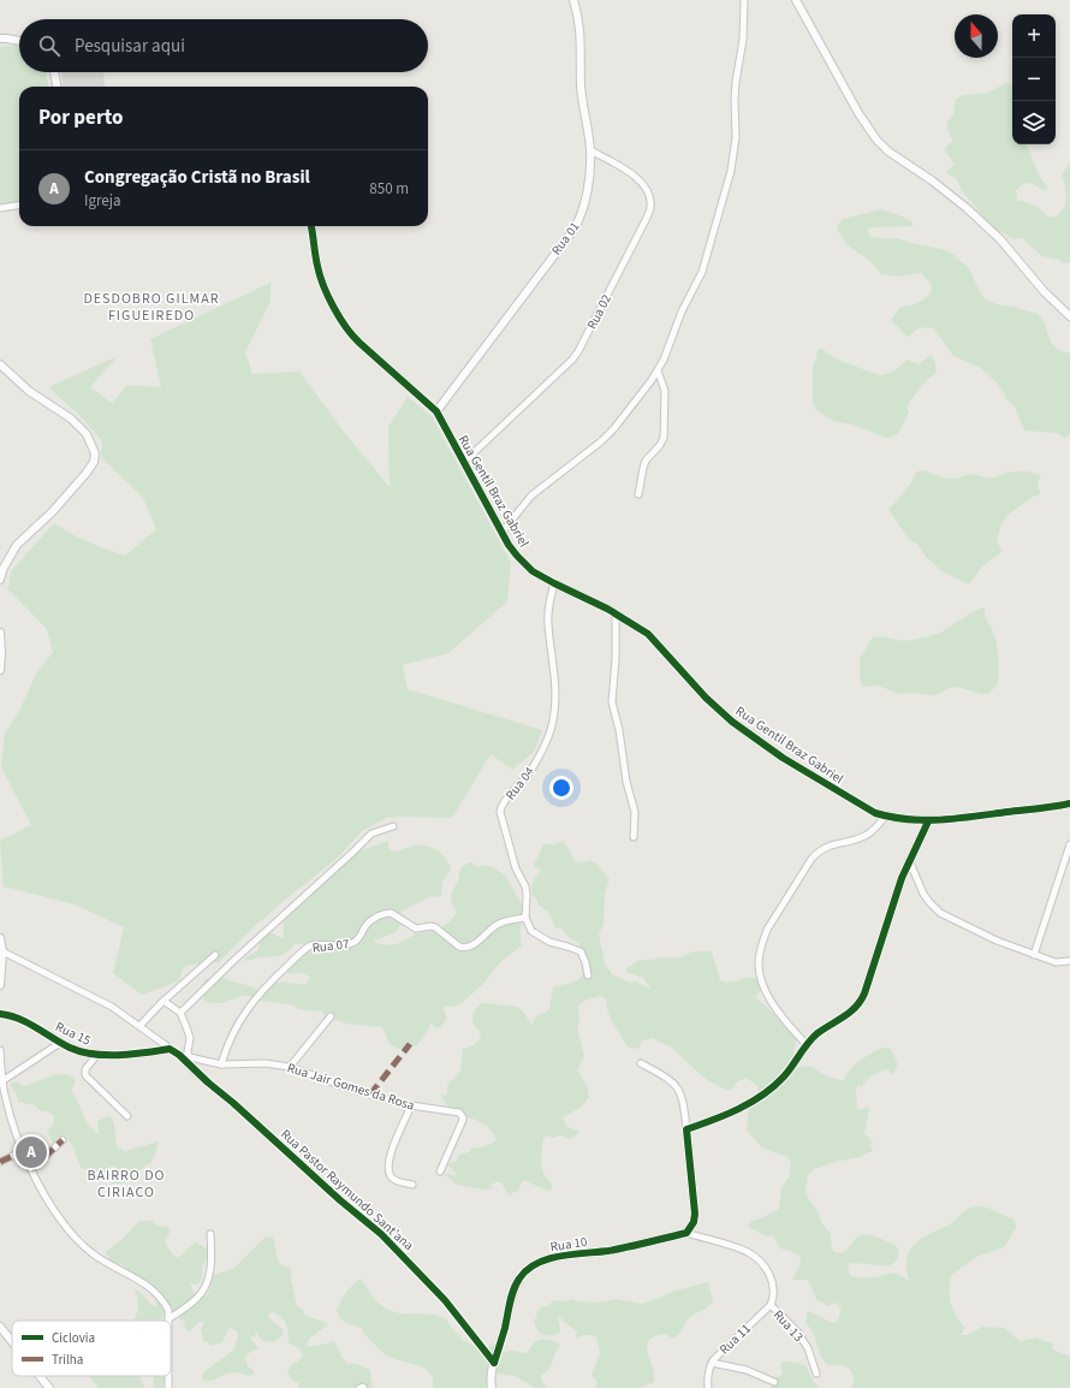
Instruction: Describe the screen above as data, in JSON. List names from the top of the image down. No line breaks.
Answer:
{"streets":{"street":["Rua 01","Rua 02","Rua Gentil Braz Gabriel","Rua 04","Rua 07","Rua 15","Rua Jair Gomes da Rosa","Rua Pastor Raymundo Sant’ana","Rua 10","Rua 13","Rua 11"]},"crossings":[["Rua 01","Rua 02"],["Rua 01","Rua Gentil Braz Gabriel"],["Rua 02","Rua Gentil Braz Gabriel"],["Rua Gentil Braz Gabriel","Rua 04"],["Rua 04","Rua 07"],["Rua 07","Rua Jair Gomes da Rosa"],["Rua 15","Rua Pastor Raymundo Sant’ana"],["Rua Jair Gomes da Rosa","Rua Pastor Raymundo Sant’ana"],["Rua Pastor Raymundo Sant’ana","Rua 10"],["Rua 10","Rua 11"],["Rua 13","Rua 11"]],"districts":["DESDOBRO GILMAR FIGUEIREDO","BAIRRO DO CIRIACO"],"legend":["Ciclovia","Trilha"],"north":"top","page":{"map_buttons":["+","−"],"search":"Pesquisar aqui","heading":"Por perto","list":[{"mark":"A","name":"Congregação Cristã no Brasil","note":"Igreja","value":"850 m"}],"pins":"A"}}
